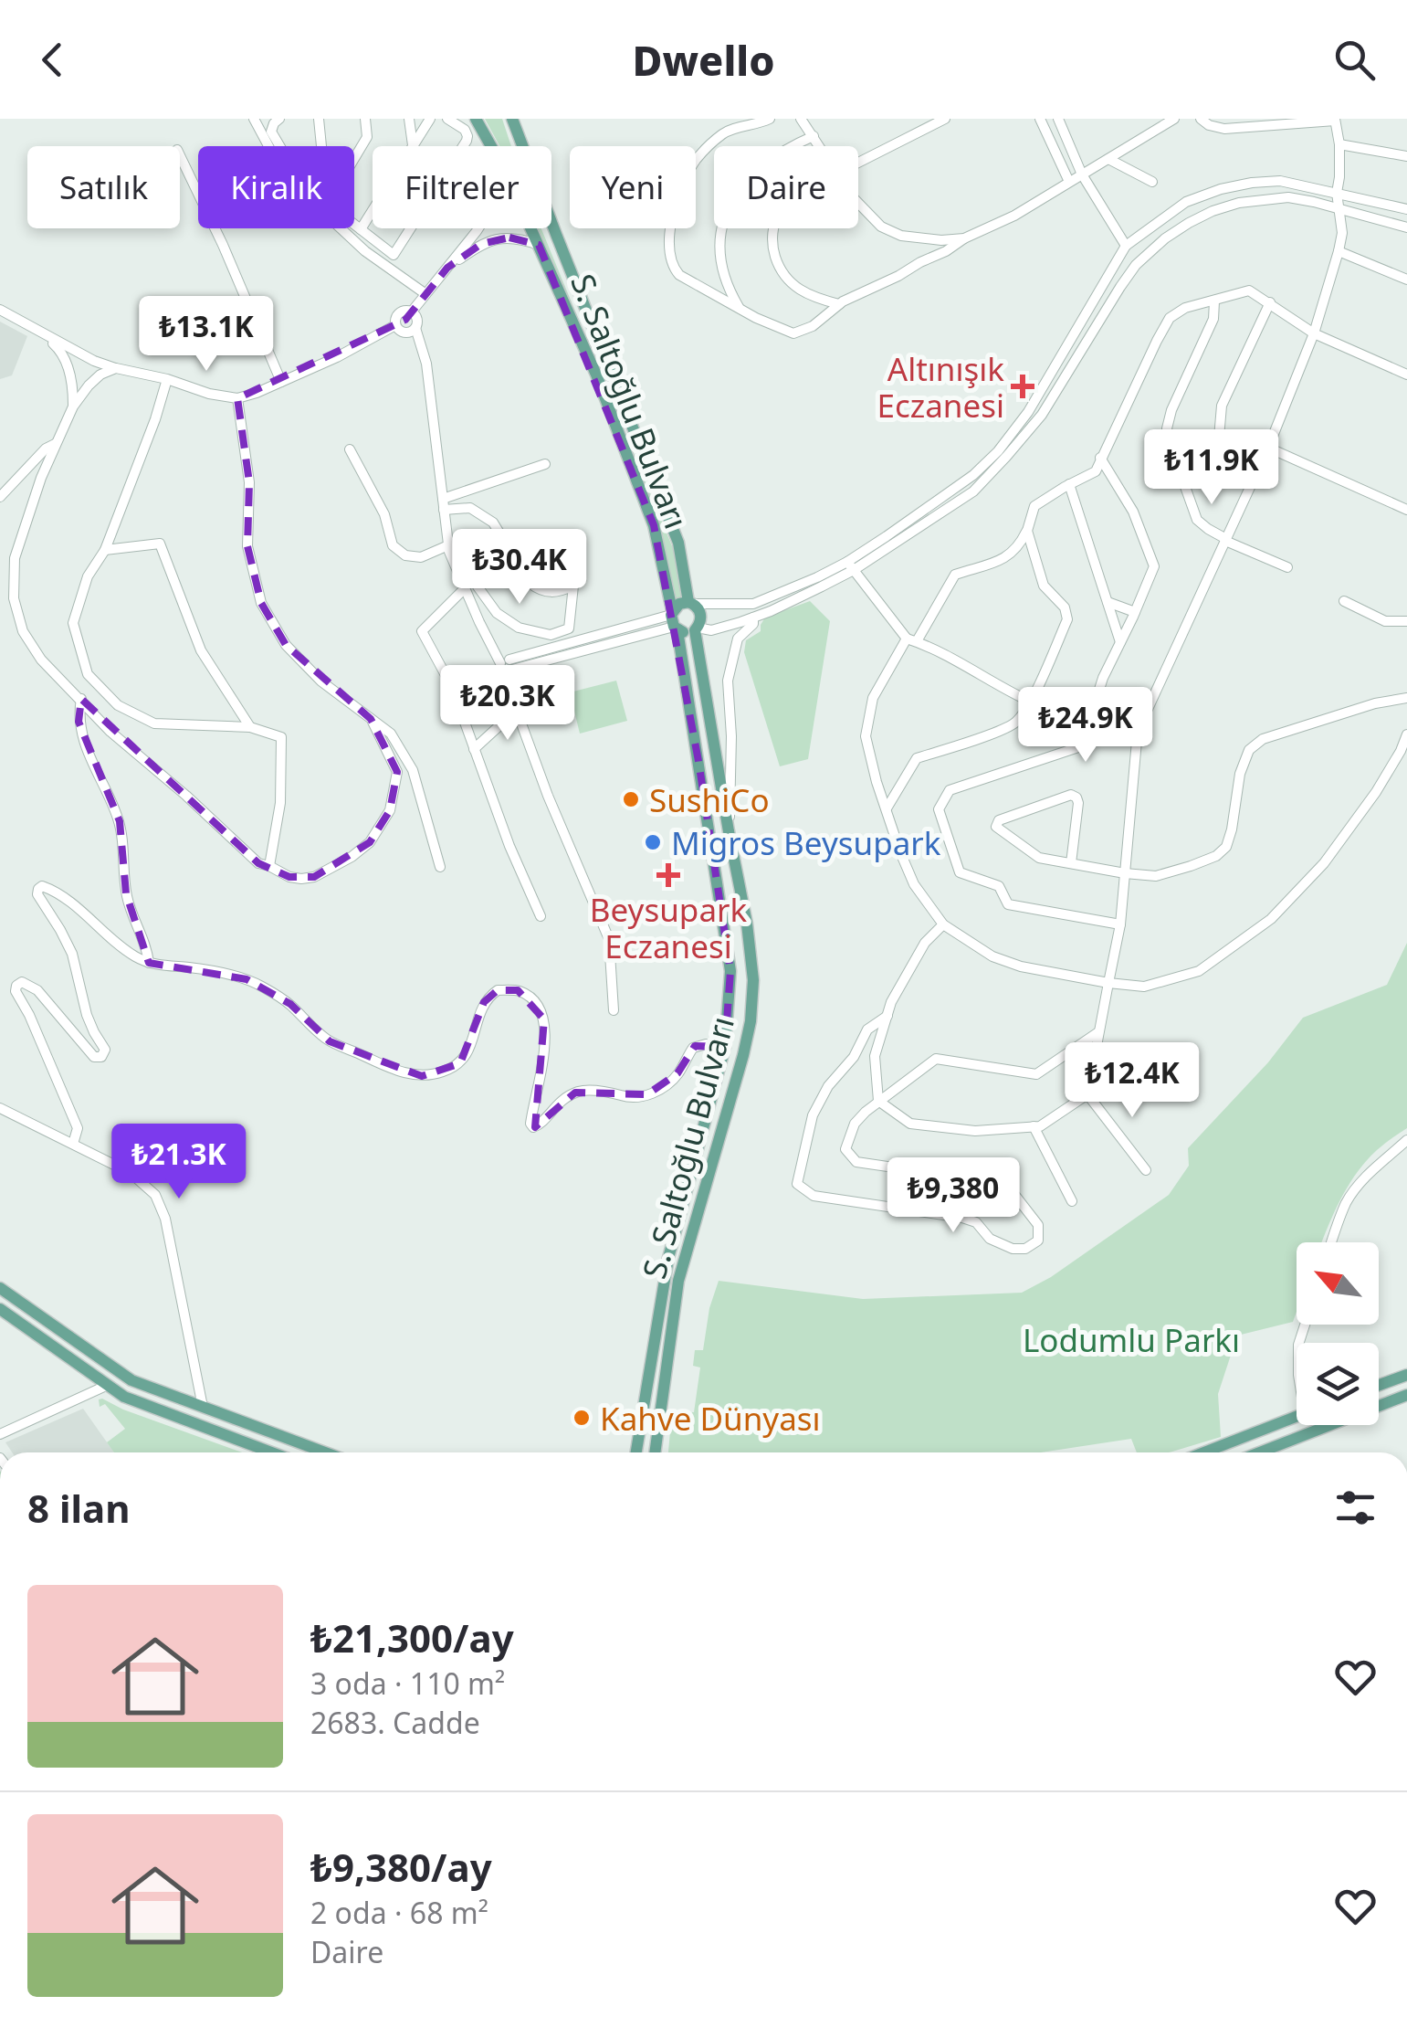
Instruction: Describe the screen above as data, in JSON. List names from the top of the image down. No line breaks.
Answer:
{"streets":{"main road":["S. Saltoğlu Bulvarı"]},"parks":["Lodumlu Parkı"],"places":{"health":["Altınışık Eczanesi","Beysupark Eczanesi"],"other":["SushiCo","Migros Beysupark","Kahve Dünyası"]},"north":"top left","page":{"header":"Dwello","chip":["Satılık","Kiralık","Filtreler","Yeni","Daire"],"price":["₺13.1K","₺11.9K","₺30.4K","₺20.3K","₺24.9K","₺12.4K","₺21.3K","₺9,380"],"heading":"8 ilan","list":[{"name":"₺21,300/ay","note":"3 oda · 110 m² · 2683. Cadde"},{"name":"₺9,380/ay","note":"2 oda · 68 m² · Daire"}]}}
